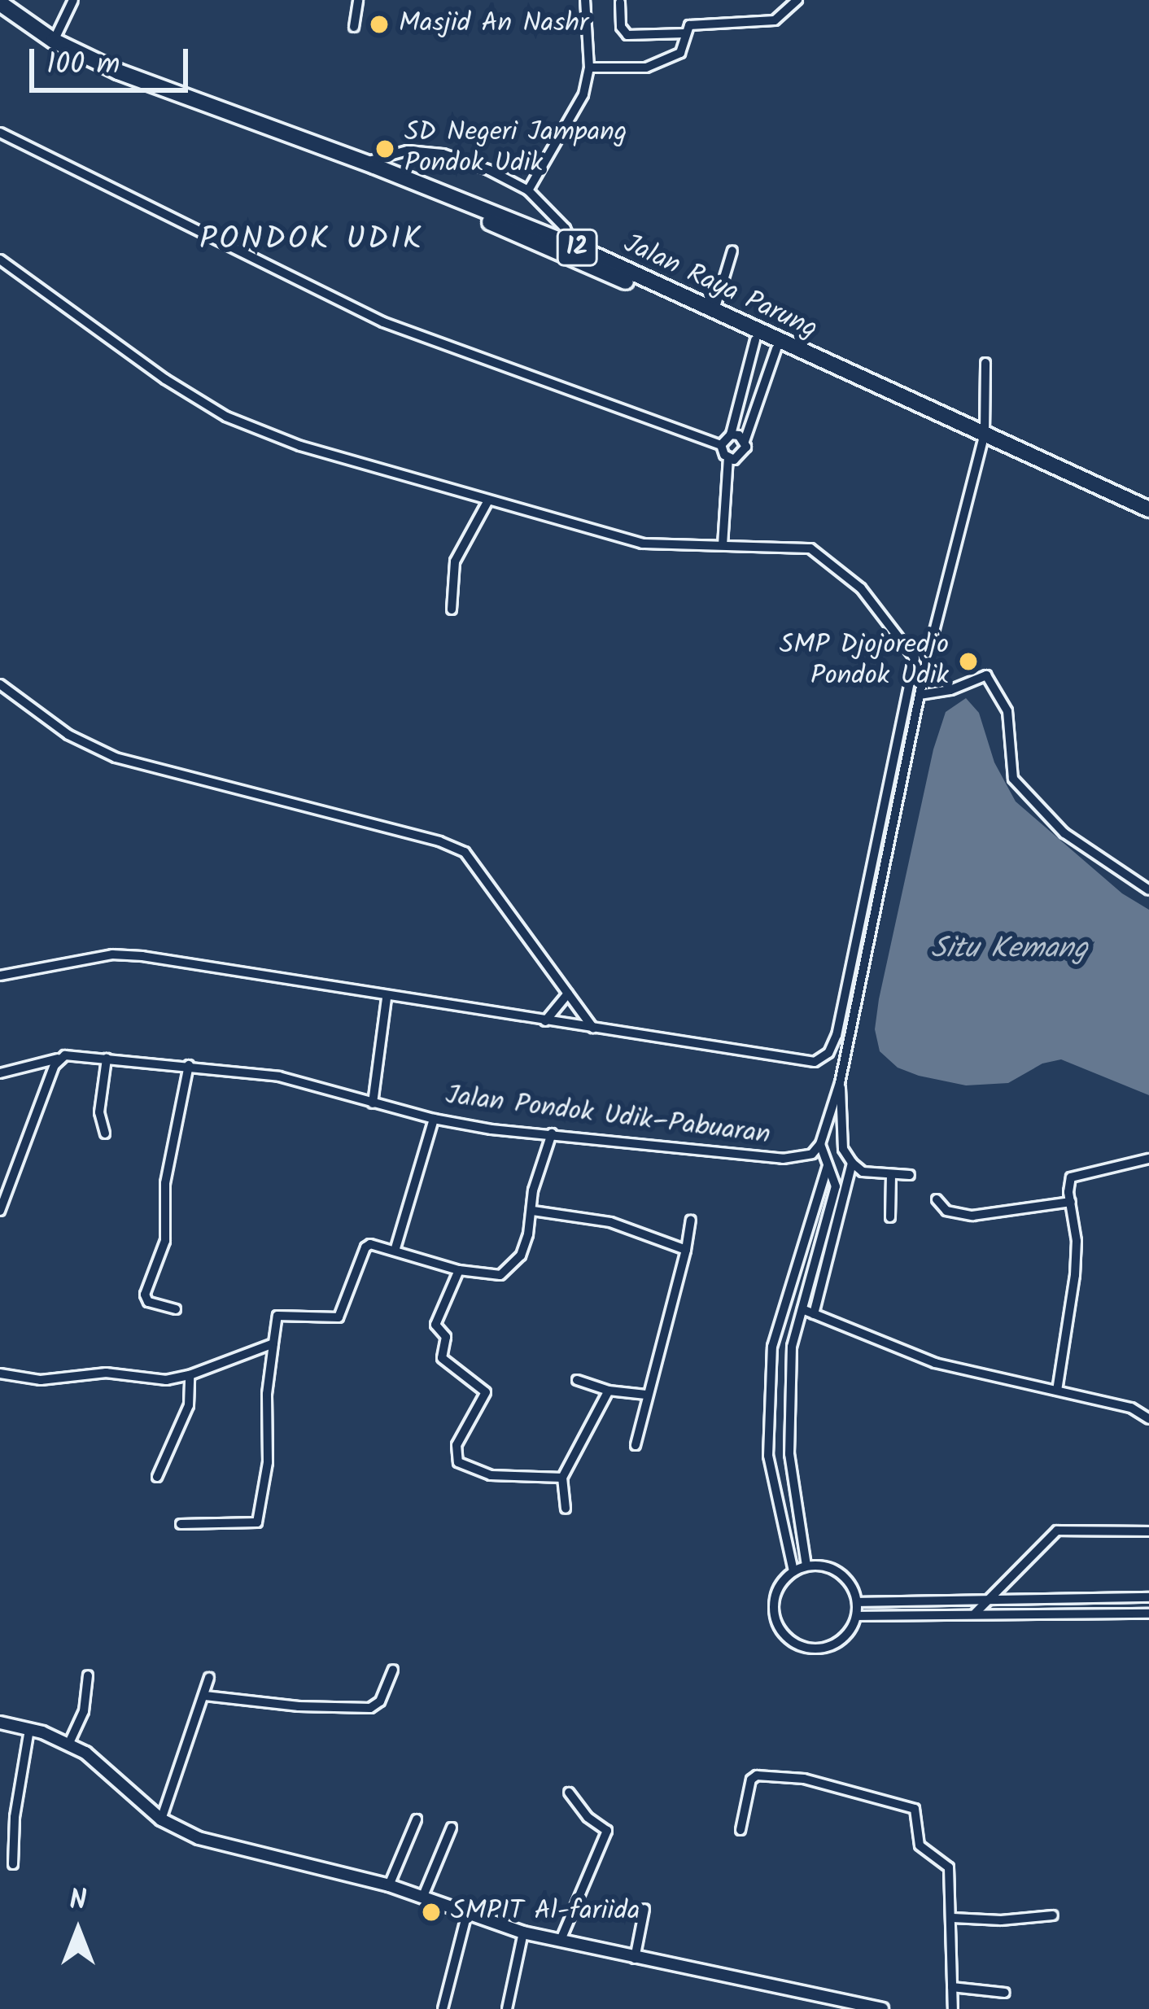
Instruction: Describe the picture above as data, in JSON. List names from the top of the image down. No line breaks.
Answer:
{"streets":{"highway":["12","Jalan Raya Parung"],"street":["Jalan Pondok Udik–Pabuaran"]},"districts":["PONDOK UDIK"],"water":["Situ Kemang"],"places":["Masjid An Nashr","SD Negeri Jampang Pondok Udik","SMP Djojoredjo Pondok Udik","SMPIT Al-fariida"],"scale_bar":"100 m","north":"top"}
